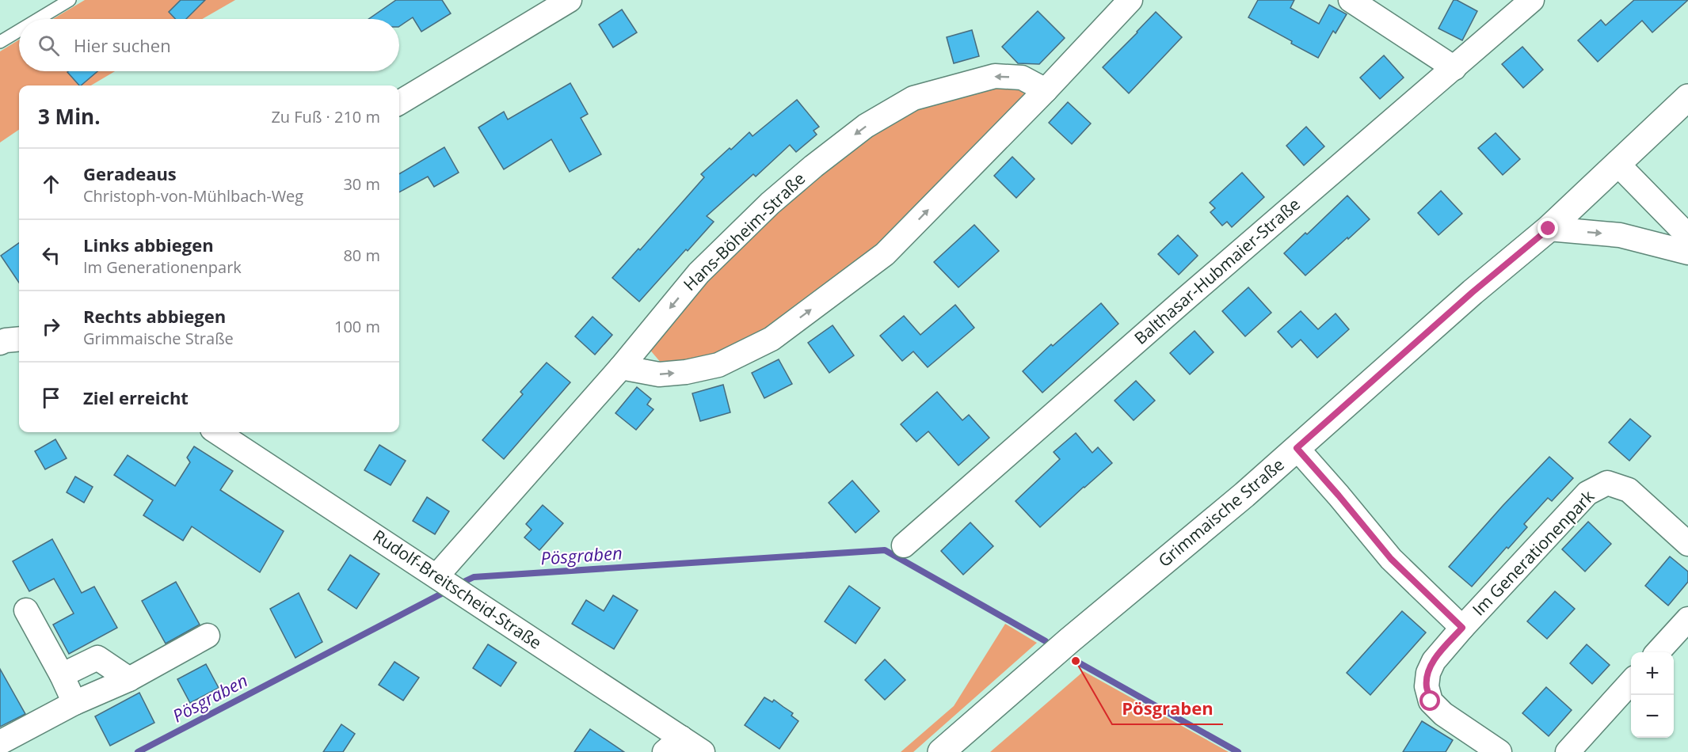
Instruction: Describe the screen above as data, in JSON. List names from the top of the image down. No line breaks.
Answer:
{"streets":{"main road":["Grimmaische Straße"],"street":["Hans-Böheim-Straße","Balthasar-Hubmaier-Straße","Im Generationenpark","Rudolf-Breitscheid-Straße"]},"crossings":[["Hans-Böheim-Straße","Rudolf-Breitscheid-Straße"],["Grimmaische Straße","Im Generationenpark"]],"water":["Pösgraben"],"places":["Pösgraben"],"page":{"search":"Hier suchen","heading":["3 Min.","Zu Fuß · 210 m"],"list":[["Geradeaus","Christoph-von-Mühlbach-Weg","30 m"],["Links abbiegen","Im Generationenpark","80 m"],["Rechts abbiegen","Grimmaische Straße","100 m"],"Ziel erreicht"],"map_buttons":["+","−"]}}
